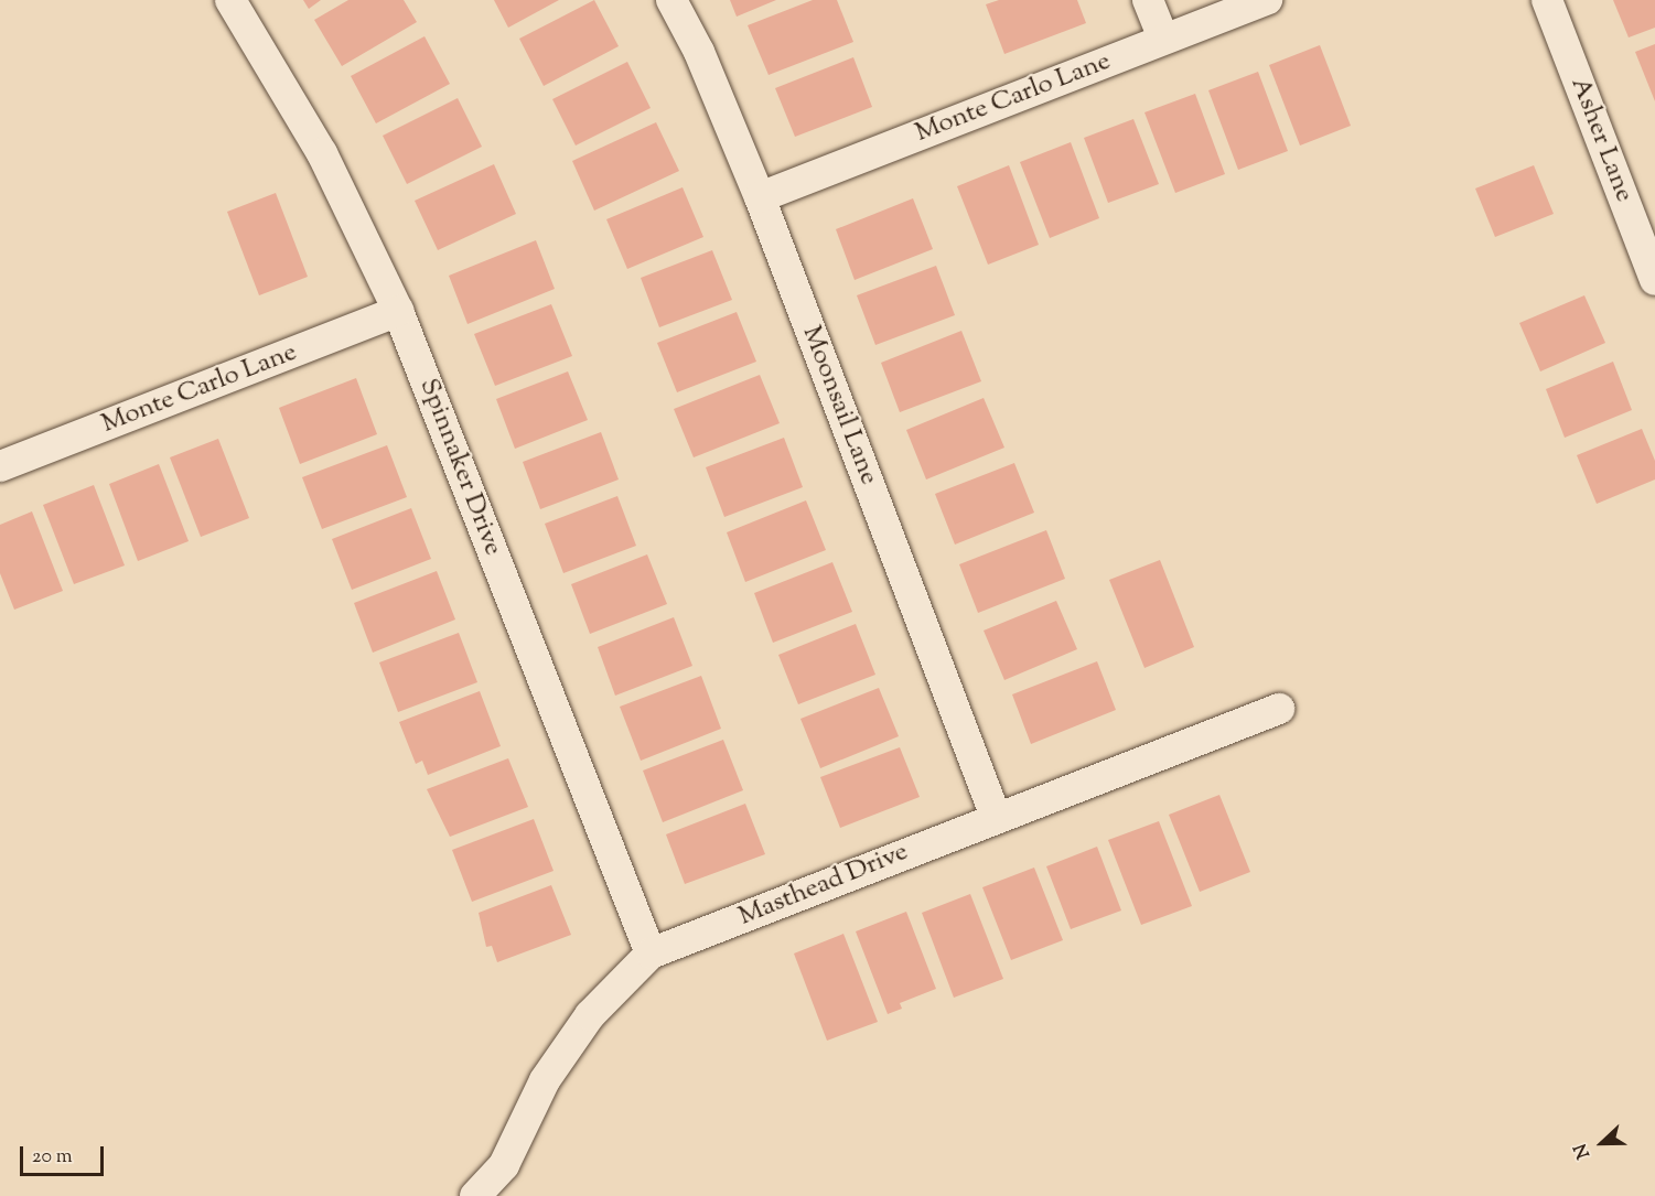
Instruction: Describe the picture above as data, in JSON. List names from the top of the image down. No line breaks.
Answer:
{"streets":{"street":["Monte Carlo Lane","Asher Lane","Moonsail Lane","Spinnaker Drive","Masthead Drive"]},"crossings":[["Monte Carlo Lane","Moonsail Lane"],["Monte Carlo Lane","Spinnaker Drive"],["Moonsail Lane","Masthead Drive"],["Spinnaker Drive","Masthead Drive"]],"scale_bar":"20 m","north":"left"}
